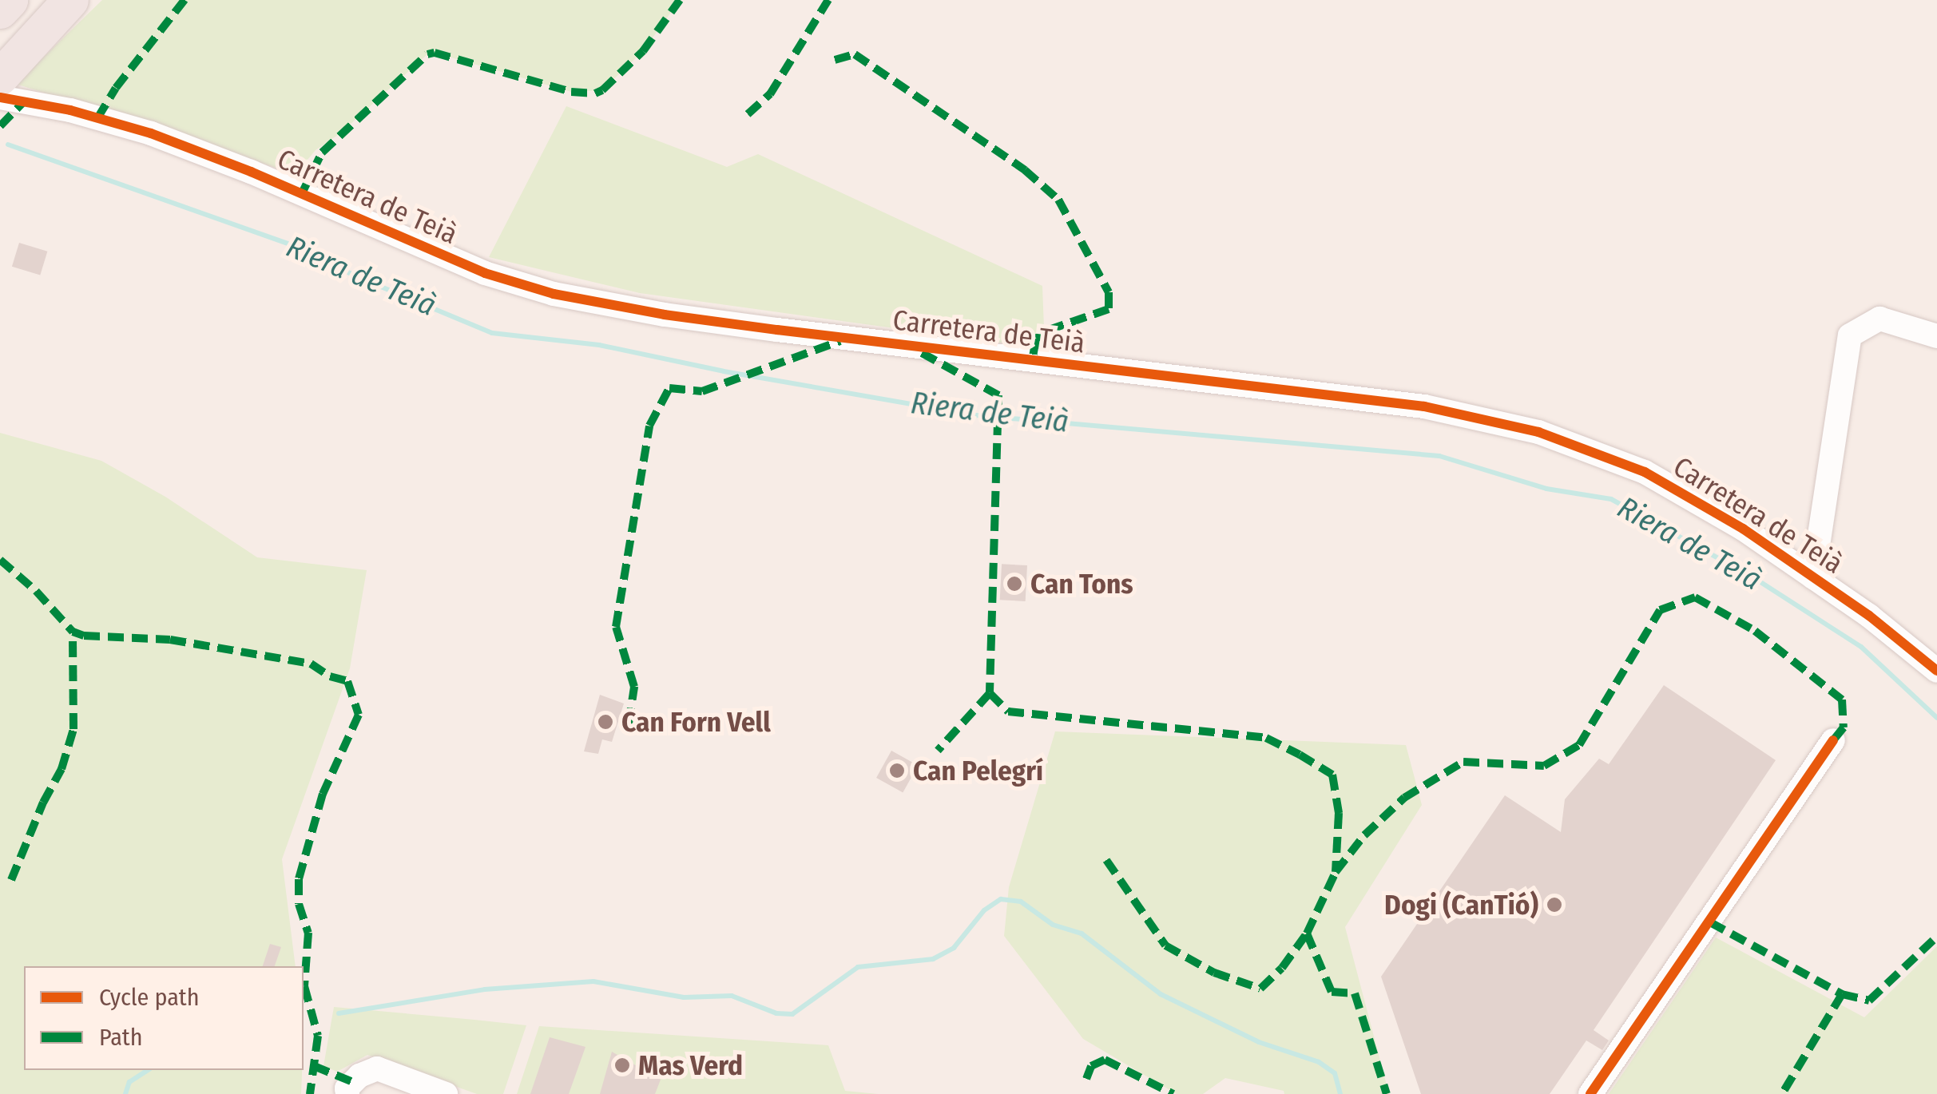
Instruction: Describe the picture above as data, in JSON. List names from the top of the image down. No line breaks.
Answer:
{"streets":{"street":["Carretera de Teià"]},"water":["Riera de Teià"],"places":["Can Tons","Can Forn Vell","Can Pelegrí","Dogi (CanTió)","Mas Verd"],"legend":["Cycle path","Path"]}
